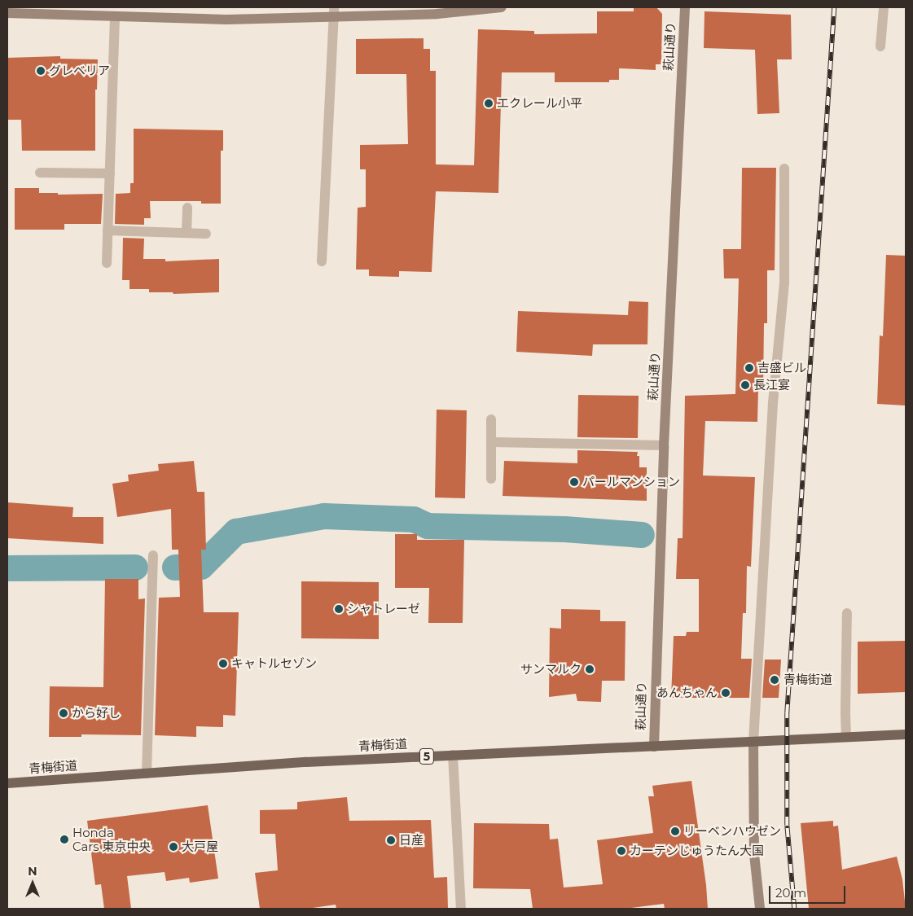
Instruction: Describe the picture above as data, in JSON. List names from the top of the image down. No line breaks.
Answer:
{"streets":{"main road":["青梅街道","5"],"street":["萩山通り"]},"crossings":[["萩山通り","青梅街道"]],"places":["グレベリア","エクレール小平","吉盛ビル","長江宴","パールマンション","シャトレーゼ","キャトルセゾン","サンマルク","青梅街道","あんちゃん","から好し","リーベンハウゼン","Honda Cars 東京中央","日産","大戸屋","カーテンじゅうたん大国"],"scale_bar":"20 m","north":"top"}
